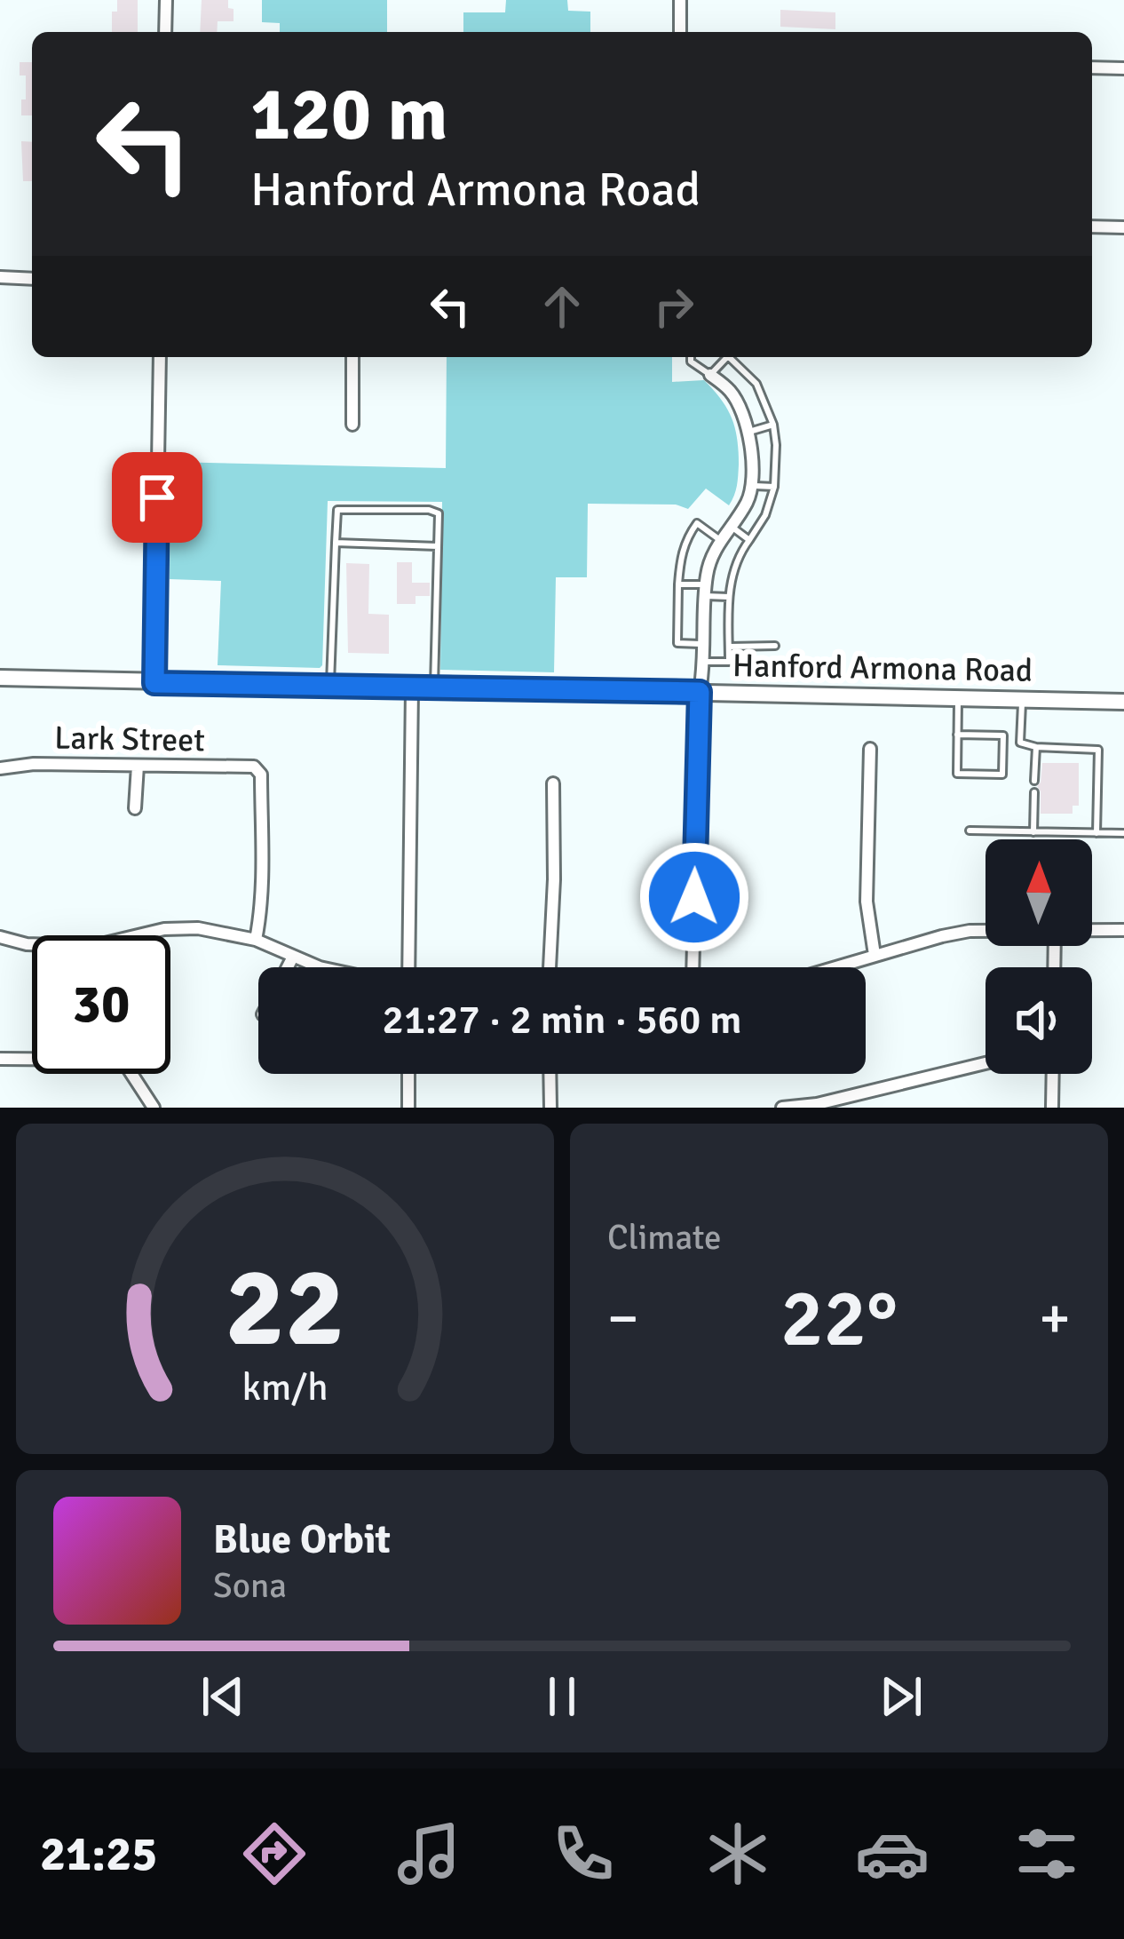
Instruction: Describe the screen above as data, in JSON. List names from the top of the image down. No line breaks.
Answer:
{"streets":{"main road":["Hanford Armona Road"],"street":["Lark Street"]},"north":"top","page":{"turn":["120 m","Hanford Armona Road"],"limit":"30","trip":"21:27 · 2 min · 560 m","tile":"Climate","heat":["−","22°","+"],"song":["Blue Orbit","Sona"],"tabs":"21:25","gauge":["22","km/h"]}}
